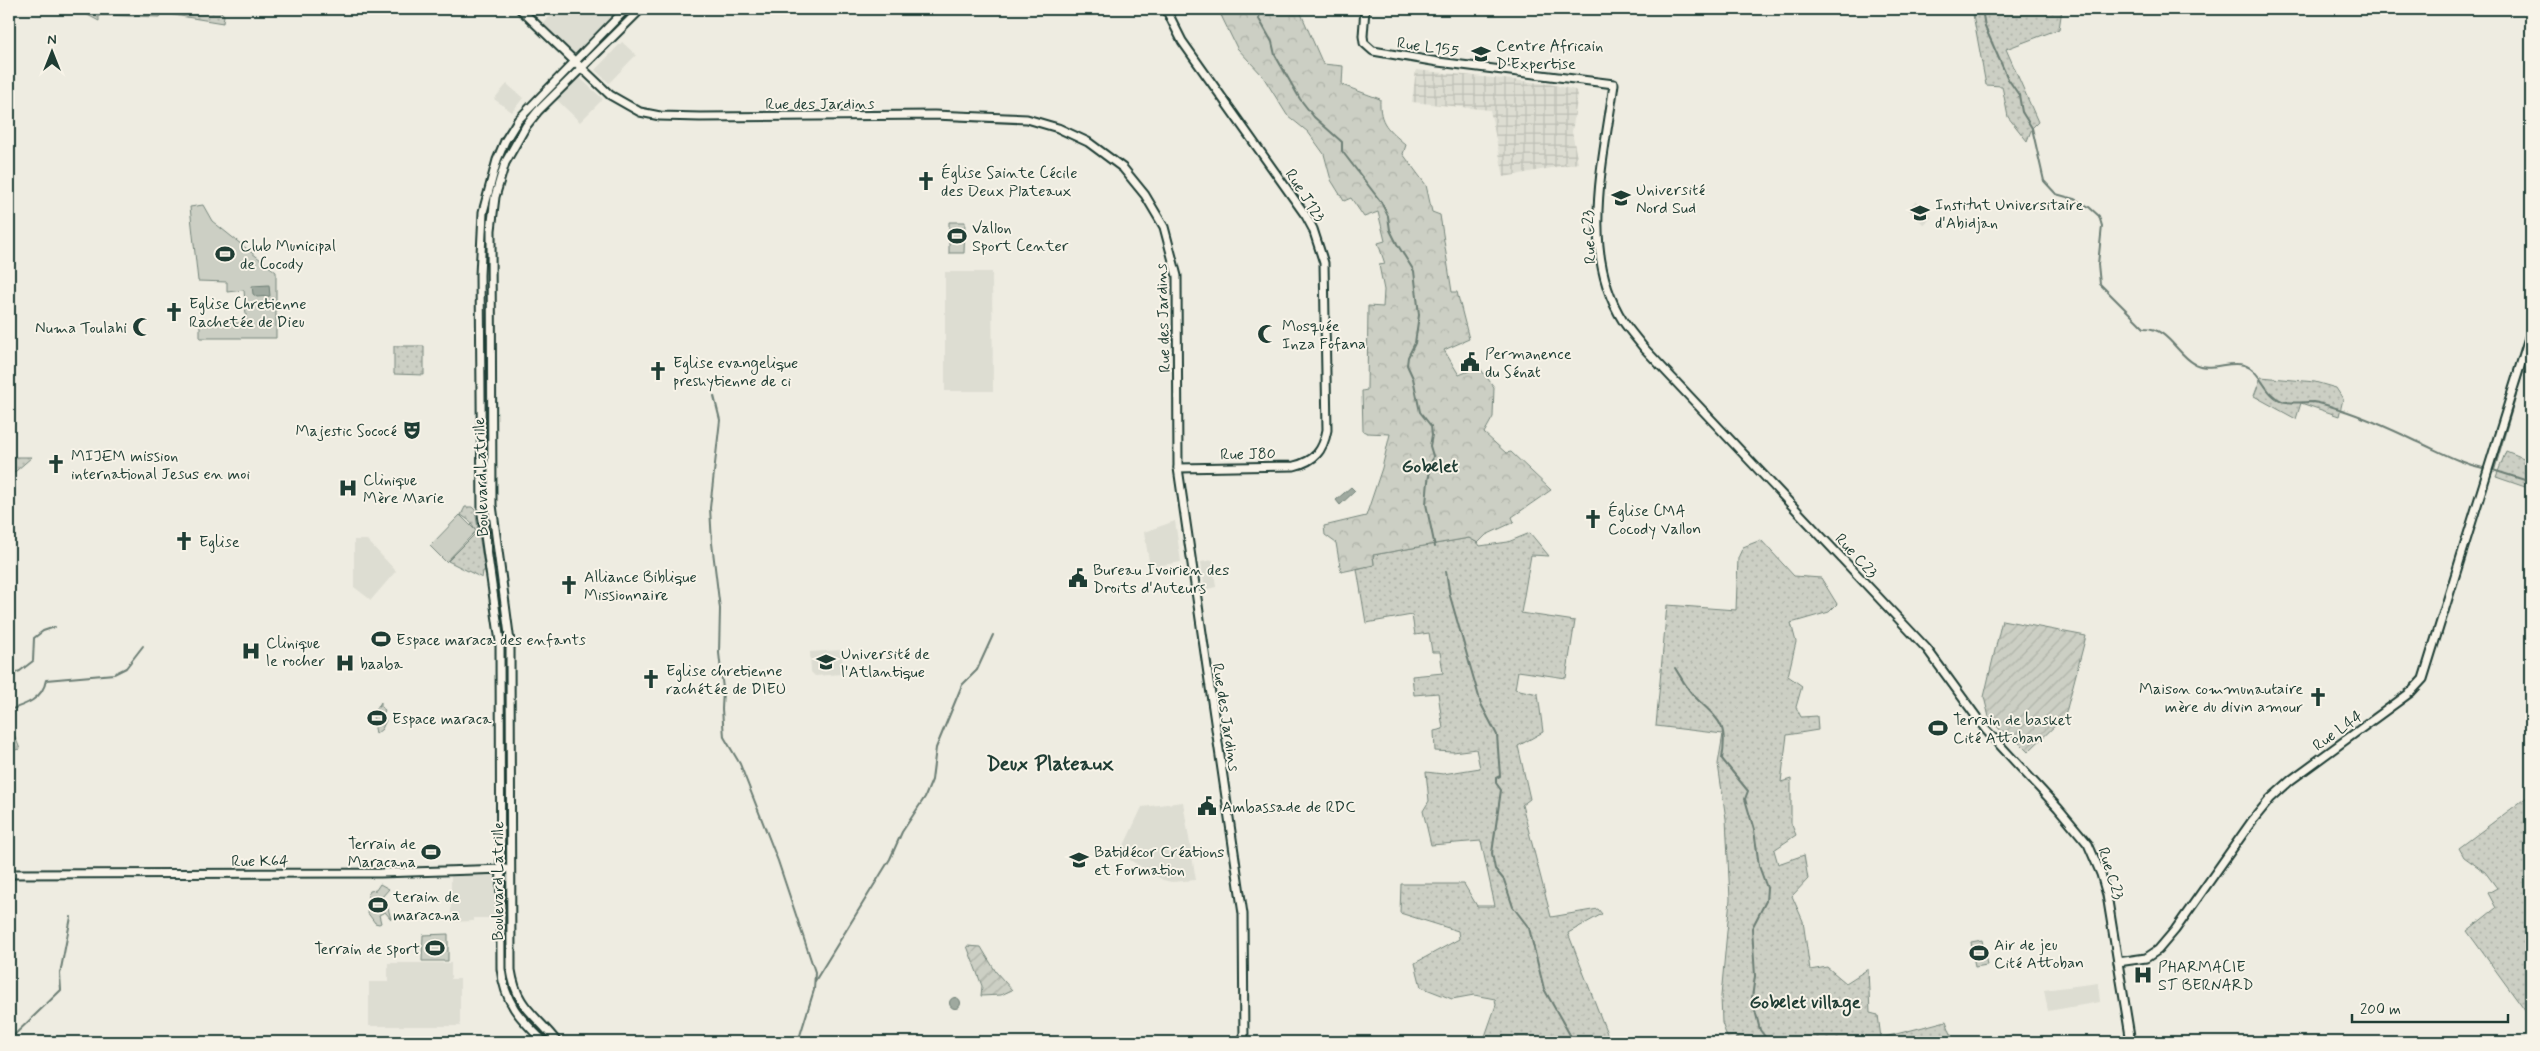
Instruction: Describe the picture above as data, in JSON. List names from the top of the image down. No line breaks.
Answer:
{"streets":{"main road":["Rue L155","Rue des Jardins","Rue J123","Rue C23","Rue J80","Boulevard Latrille","Rue L44","Rue K64"]},"crossings":[["Rue L155","Rue C23"],["Rue des Jardins","Rue J80"],["Rue des Jardins","Boulevard Latrille"],["Rue J123","Rue J80"],["Rue C23","Rue L44"],["Boulevard Latrille","Rue K64"]],"districts":["Gobelet","Deux Plateaux","Gobelet village"],"places":{"school or university":["Centre Africain D'Expertise","Université Nord Sud","Institut Universitaire d'Abidjan","Université de l'Atlantique","Batidécor Créations et Formation"],"church":["Église Sainte Cécile des Deux Plateaux","Eglise Chretienne Rachetée de Dieu","Eglise evangelique preshytienne de ci","MIJEM mission international Jesus en moi","Église CMA Cocody Vallon","Eglise","Alliance Biblique Missionnaire","Eglise chretienne rachétée de DIEU","Maison communautaire mère du divin amour"],"sports":["Vallon Sport Center","Club Municipal de Cocody","Espace maraca des enfants","Espace maraca","Terrain de basket Cité Attoban","Terrain de Maracana","terain de maracana","Terrain de sport","Air de jeu Cité Attoban"],"mosque":["Numa Toulahi","Mosquée Inza Fofana"],"public building":["Permanence du Sénat","Bureau Ivoirien des Droits d'Auteurs","Ambassade de RDC"],"theatre":["Majestic Sococé"],"hospital":["Clinique Mère Marie","Clinique le rocher","baaba","PHARMACIE ST BERNARD"]},"scale_bar":"200 m","north":"top"}
